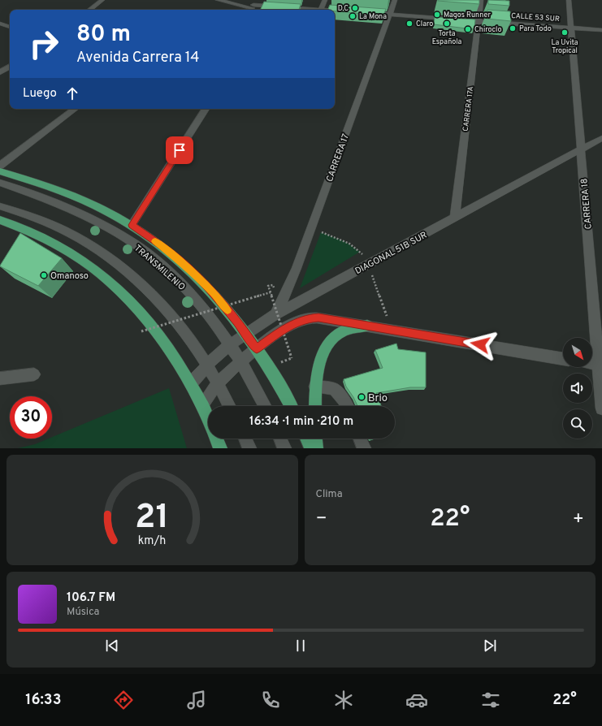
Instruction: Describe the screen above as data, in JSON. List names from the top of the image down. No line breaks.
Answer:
{"streets":{"street":["CALLE 53 SUR","CARRERA 17A","CARRERA 17","CARRERA 18","DIAGONAL 51B SUR","TRANSMILENIO"]},"crossings":[["CALLE 53 SUR","CARRERA 17A"],["CALLE 53 SUR","CARRERA 17"],["CALLE 53 SUR","CARRERA 18"],["CARRERA 17A","DIAGONAL 51B SUR"],["CARRERA 17","DIAGONAL 51B SUR"],["CARRERA 18","DIAGONAL 51B SUR"],["DIAGONAL 51B SUR","TRANSMILENIO"]],"places":["D.C","Magos Runner","La Mona","Claro","Torta Española","Para Todo","Chiroclo","La Uvita Tropical","Omanoso","Brio"],"north":"bottom right","page":{"turn":["80 m","Avenida Carrera 14"],"then":"Luego","limit":"30","trip":"16:34 · 1 min · 210 m","tile":"Clima","heat":["−","22°","+"],"song":["106.7 FM","Música"],"tabs":["16:33","22°"],"gauge":["21","km/h"]}}
